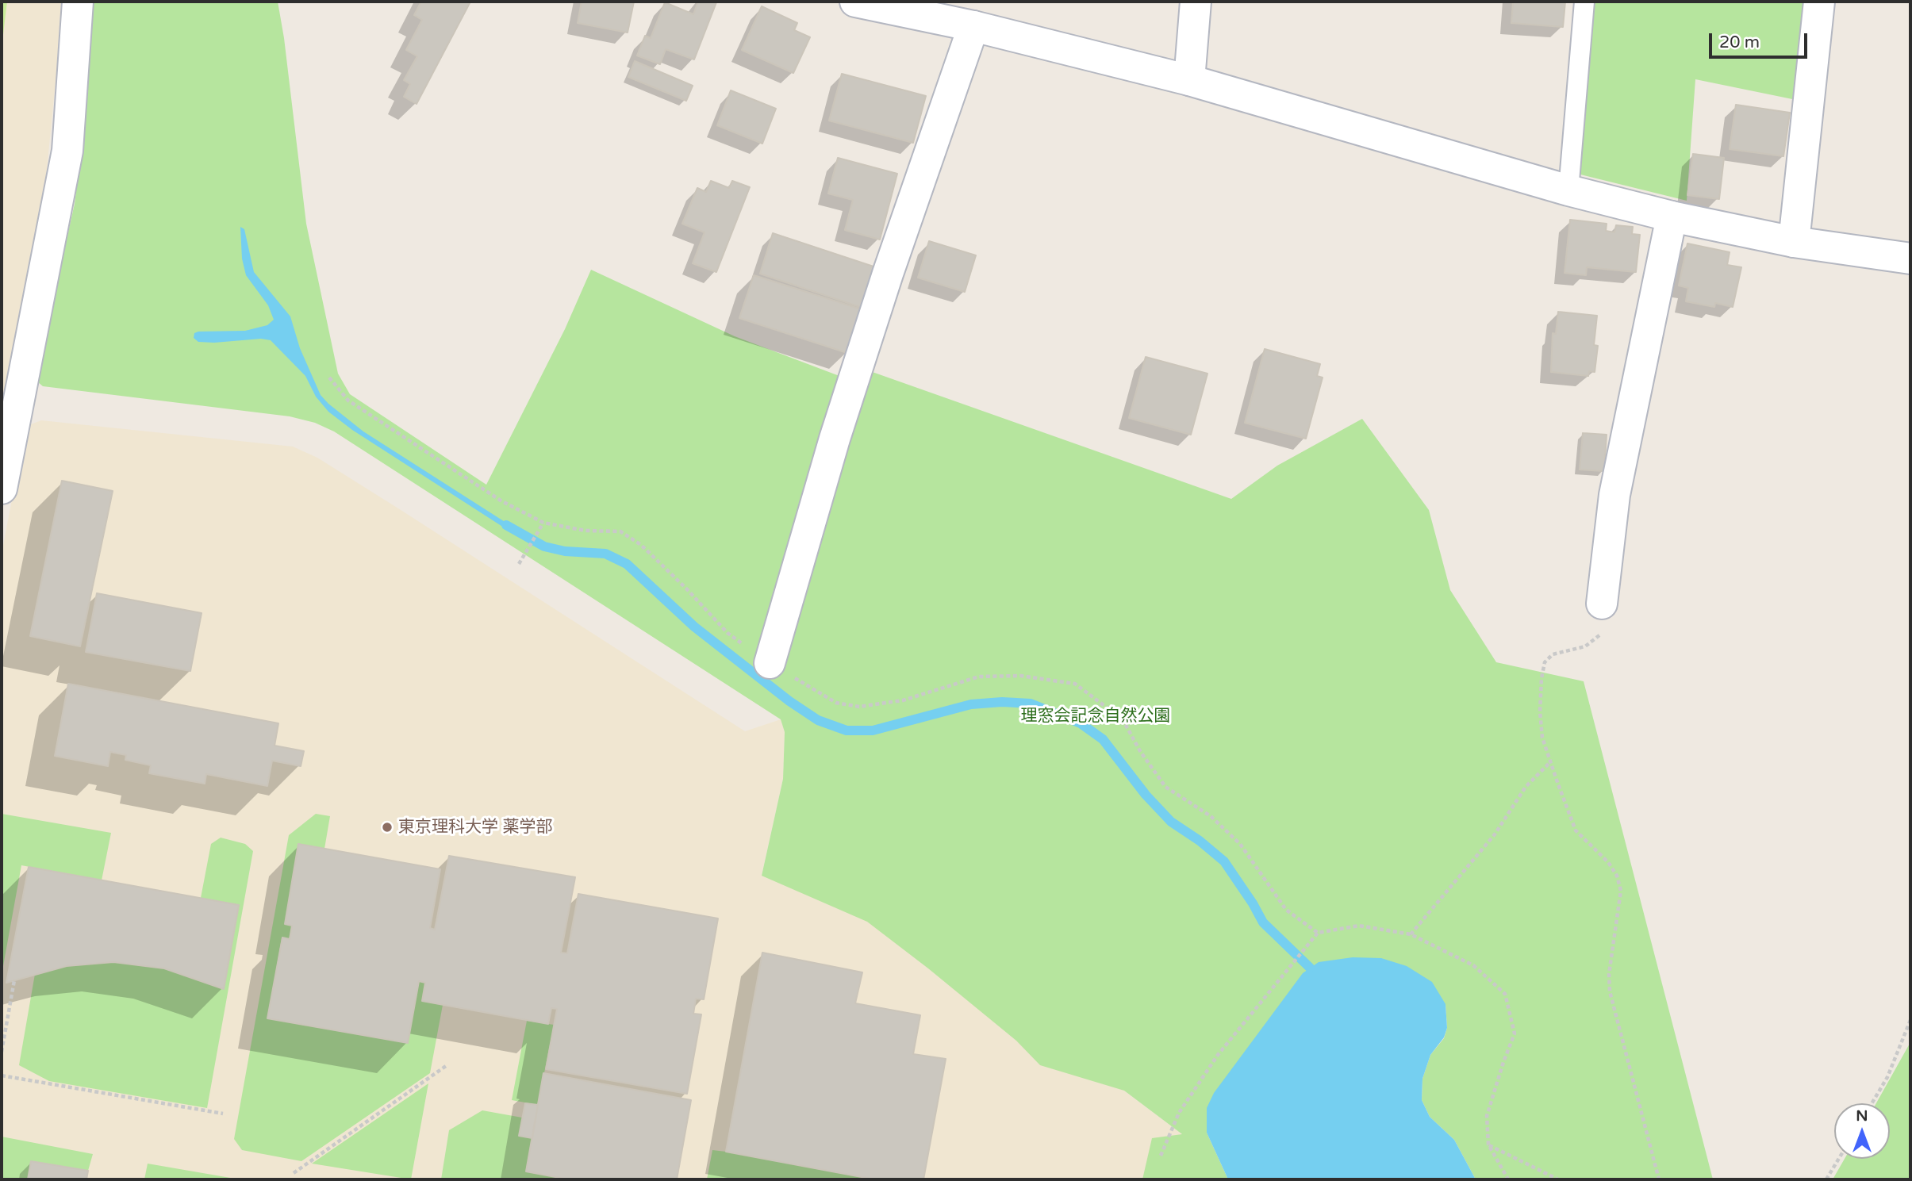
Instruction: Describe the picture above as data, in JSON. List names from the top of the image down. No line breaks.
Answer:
{"parks":["理窓会記念自然公園"],"places":["東京理科大学 薬学部"],"scale_bar":"20 m","north":"top"}
